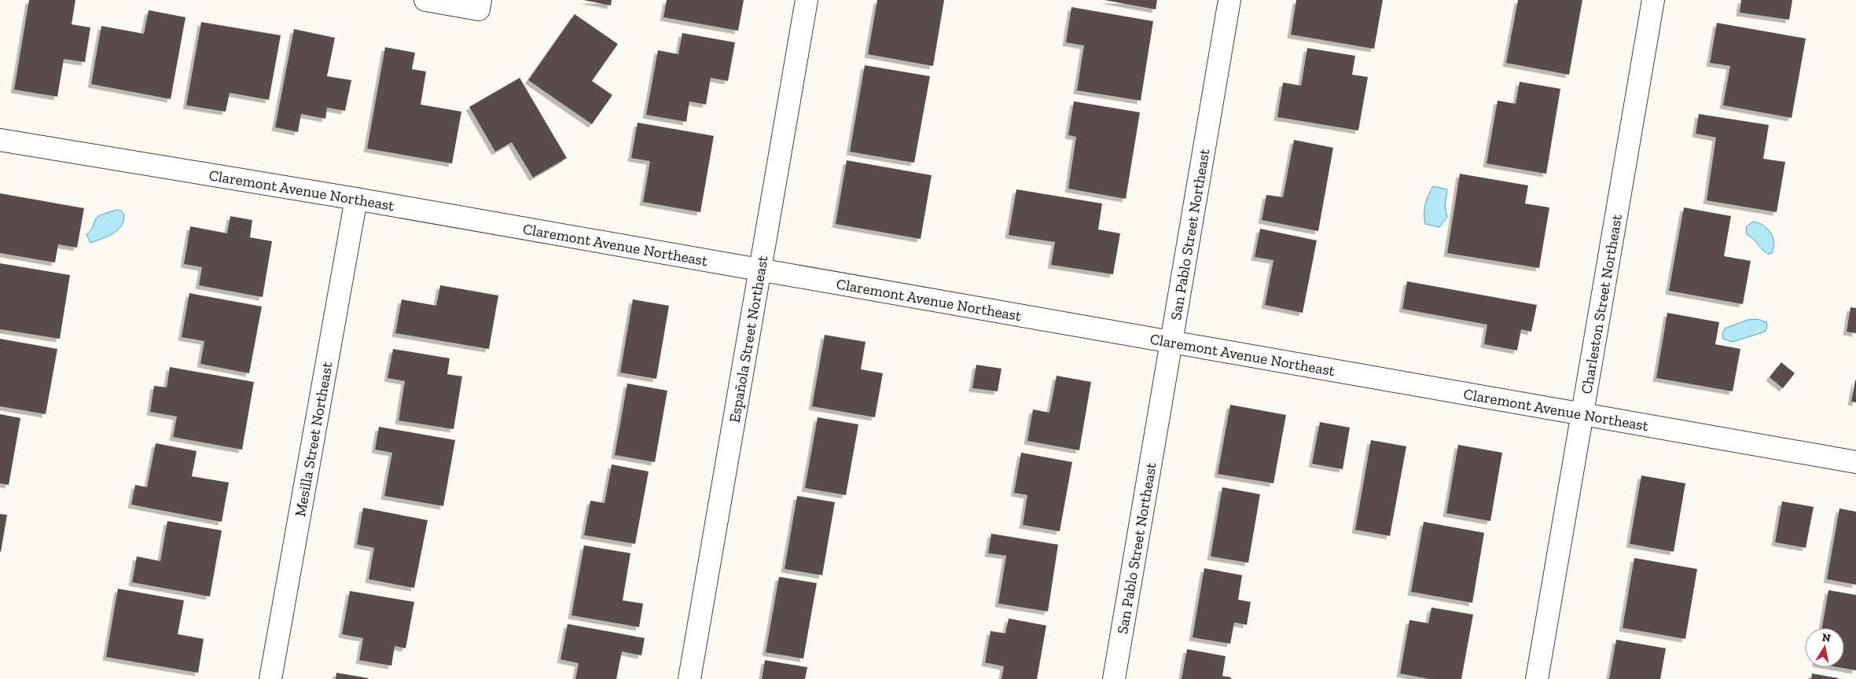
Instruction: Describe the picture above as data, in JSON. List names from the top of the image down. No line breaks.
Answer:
{"streets":{"street":["Claremont Avenue Northeast","San Pablo Street Northeast","Charleston Street Northeast","Española Street Northeast","Mesilla Street Northeast"]},"crossings":[["Claremont Avenue Northeast","San Pablo Street Northeast"],["Claremont Avenue Northeast","Charleston Street Northeast"],["Claremont Avenue Northeast","Española Street Northeast"],["Claremont Avenue Northeast","Mesilla Street Northeast"]],"north":"top"}
